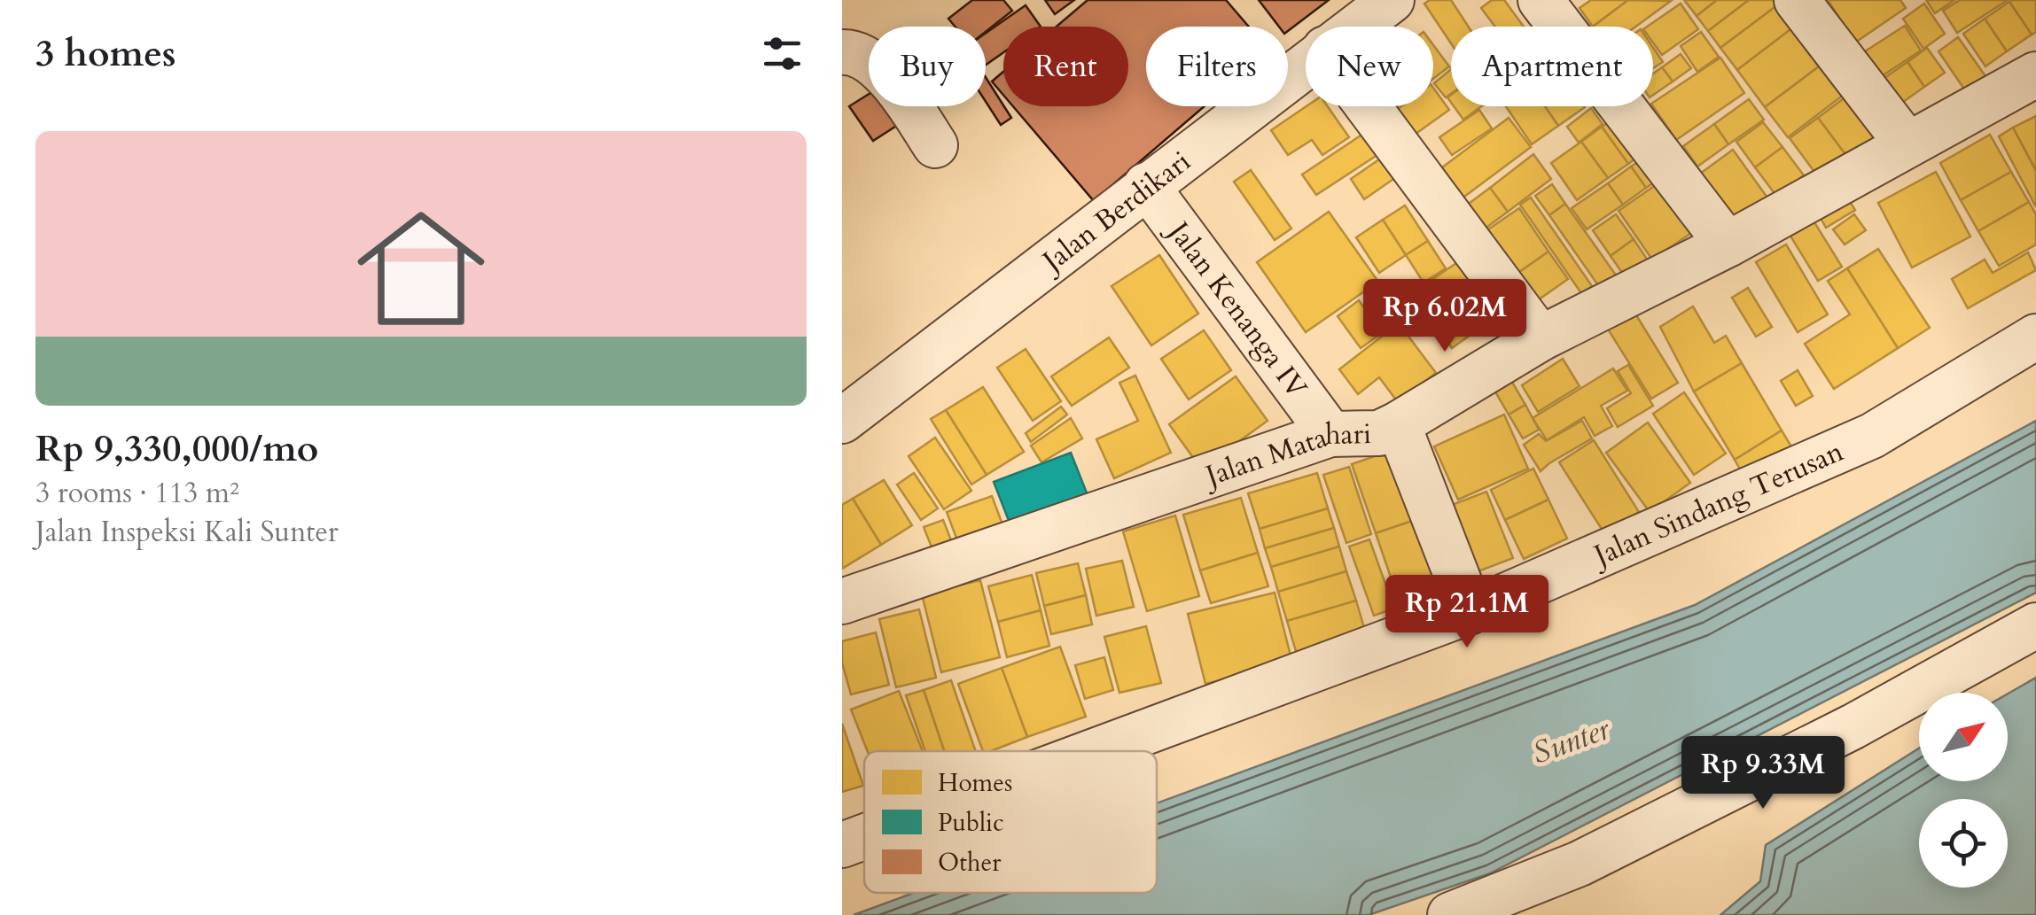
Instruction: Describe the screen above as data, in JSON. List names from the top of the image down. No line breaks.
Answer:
{"streets":{"street":["Jalan Berdikari","Jalan Kenanga IV","Jalan Matahari","Jalan Sindang Terusan"]},"crossings":[["Jalan Berdikari","Jalan Kenanga IV"],["Jalan Kenanga IV","Jalan Matahari"]],"water":["Sunter"],"legend":["Homes","Public","Other"],"north":"top right","page":{"heading":"3 homes","chip":["Buy","Rent","Filters","New","Apartment"],"list":[{"name":"Rp 9,330,000/mo","note":"3 rooms · 113 m² · Jalan Inspeksi Kali Sunter"}],"price":["Rp 6.02M","Rp 21.1M","Rp 9.33M"]}}
